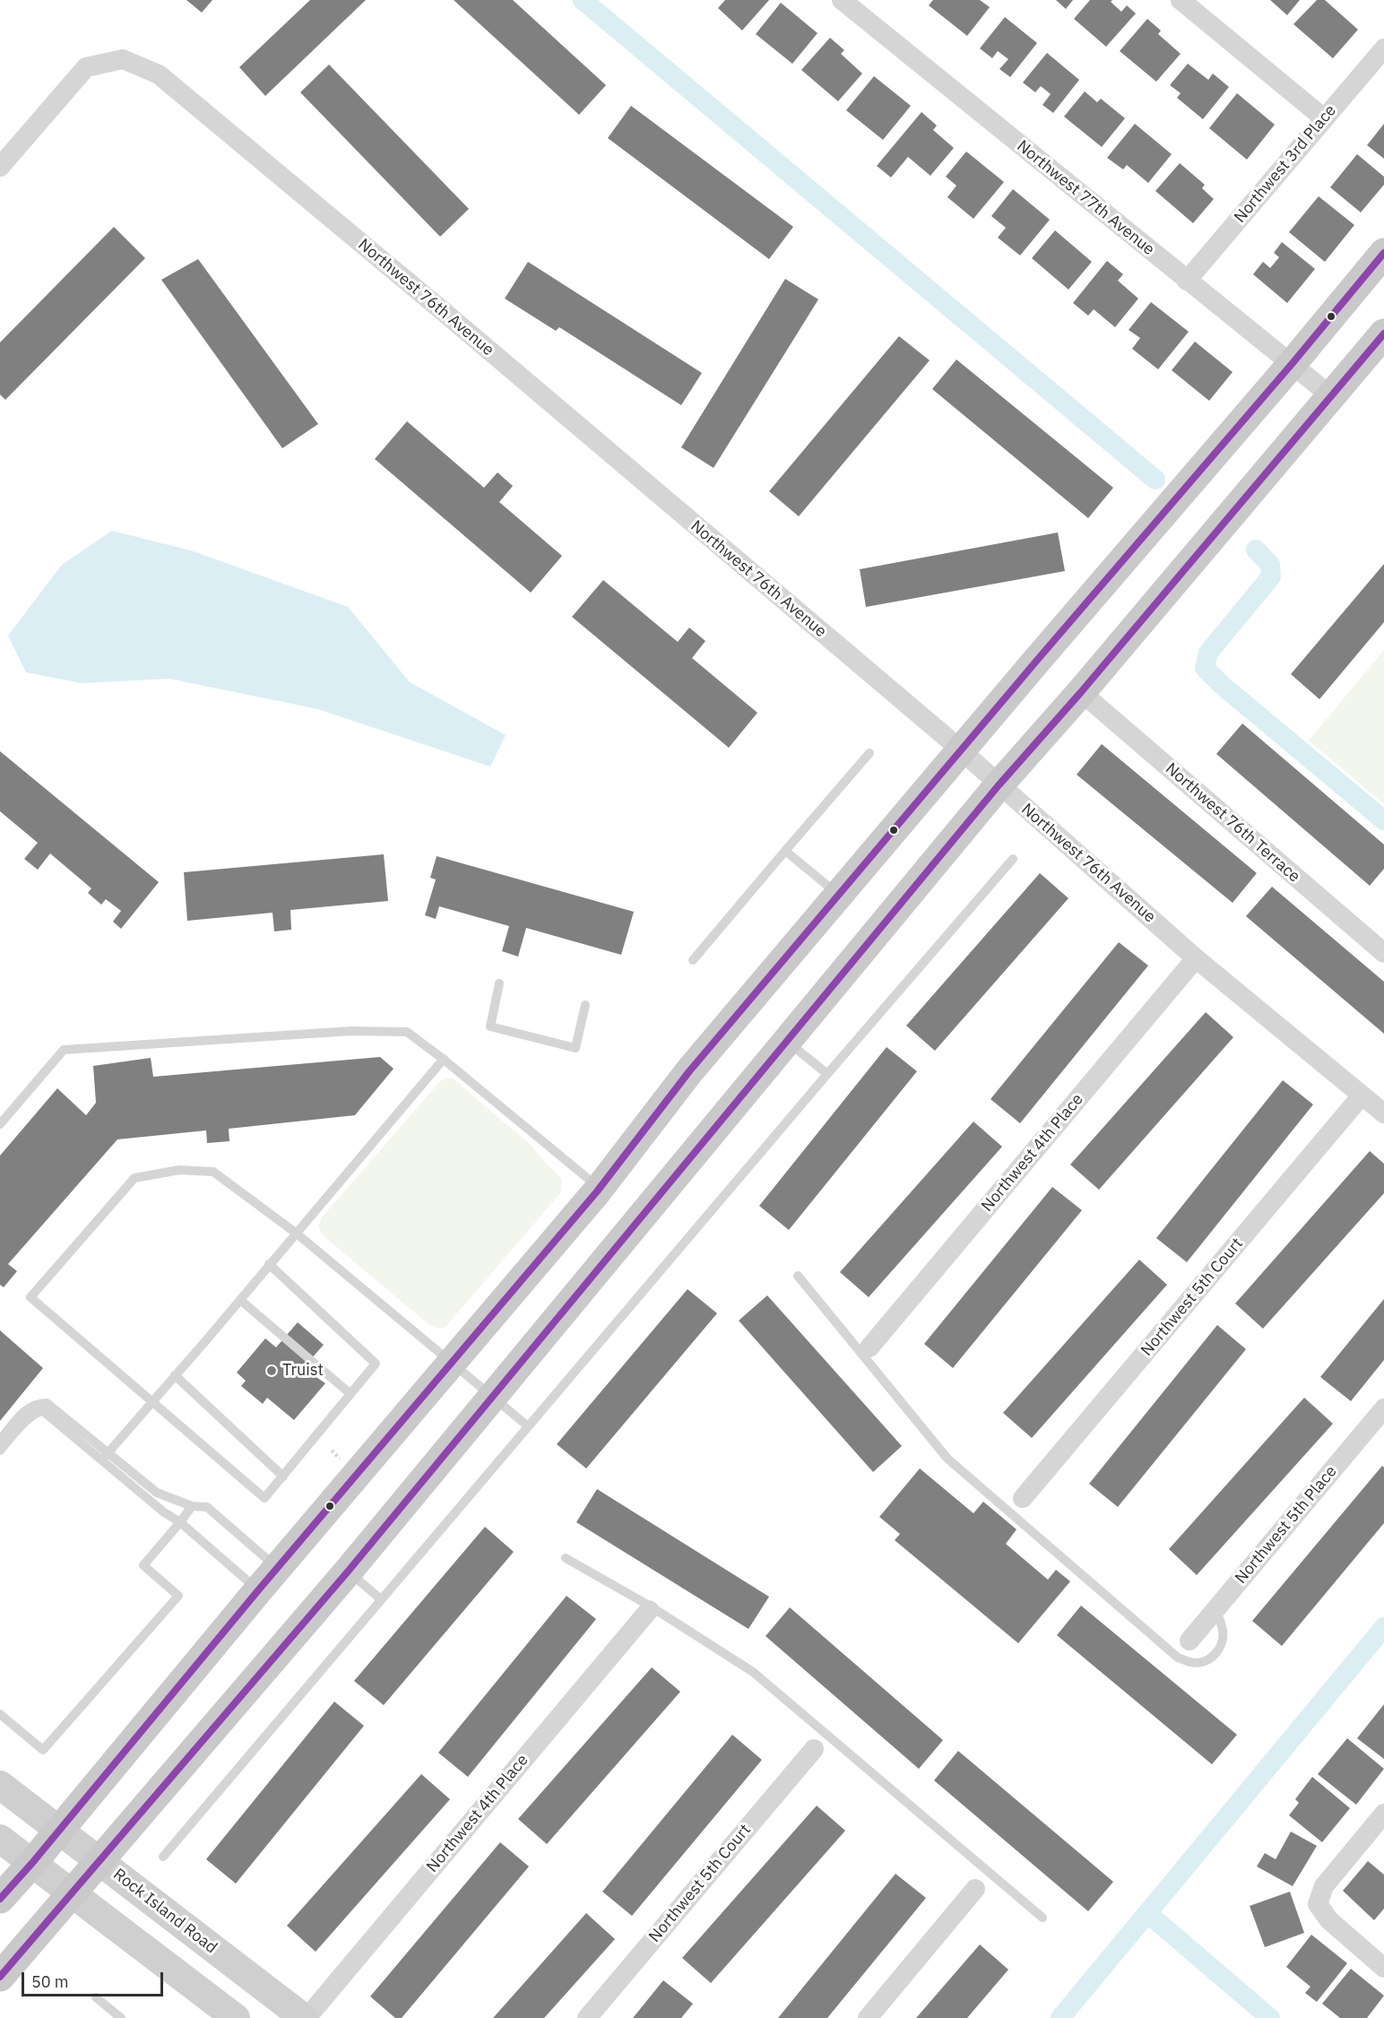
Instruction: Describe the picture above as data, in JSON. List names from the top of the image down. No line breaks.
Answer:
{"streets":{"main road":["Rock Island Road"],"street":["Northwest 3rd Place","Northwest 77th Avenue","Northwest 76th Avenue","Northwest 76th Terrace","Northwest 4th Place","Northwest 5th Court","Northwest 5th Place"]},"crossings":[["Northwest 3rd Place","Northwest 77th Avenue"],["Northwest 76th Avenue","Northwest 4th Place"],["Northwest 76th Avenue","Northwest 5th Court"],["Northwest 4th Place","Rock Island Road"]],"places":["Truist"],"scale_bar":"50 m"}
